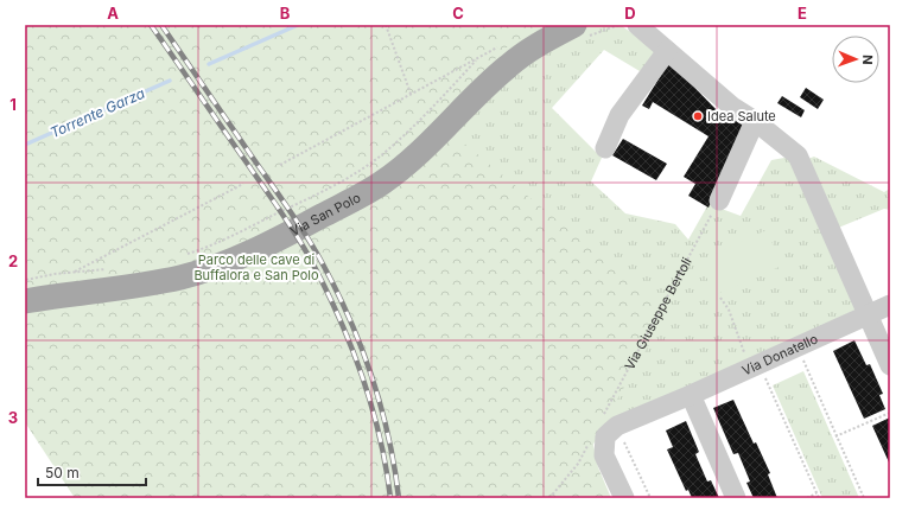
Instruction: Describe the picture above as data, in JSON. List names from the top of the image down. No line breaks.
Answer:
{"streets":{"main road":["Via San Polo"],"street":["Via Donatello"],"path":["Via Giuseppe Bertoli"]},"crossings":[["Via Giuseppe Bertoli","Via Donatello"]],"water":["Torrente Garza"],"parks":["Parco delle cave di Buffalora e San Polo"],"places":["Idea Salute"],"scale_bar":"50 m","north":"right","grid":{"columns":["A","B","C","D","E"],"rows":["1","2","3"]}}
